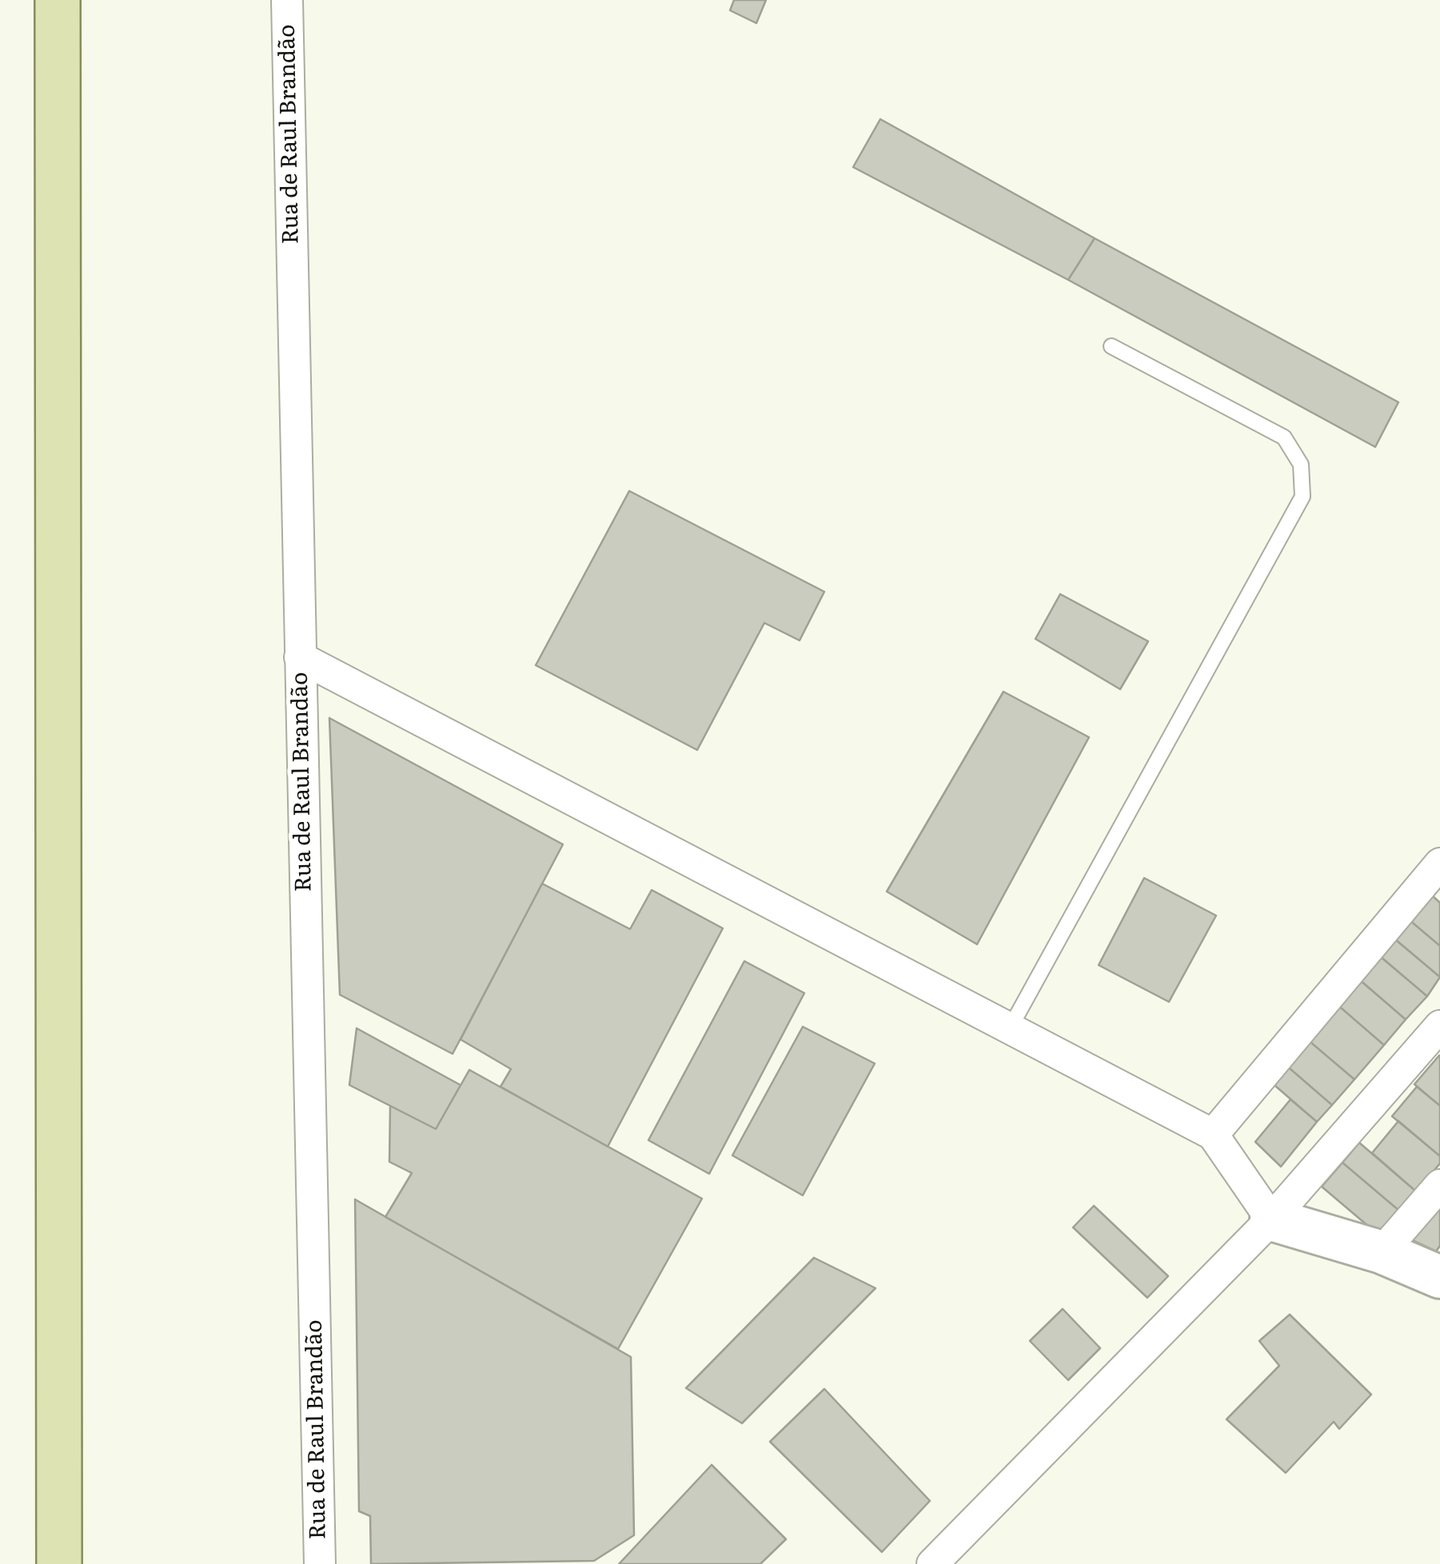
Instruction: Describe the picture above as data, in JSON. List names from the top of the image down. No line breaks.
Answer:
{"streets":{"street":["Rua de Raul Brandão"]}}
